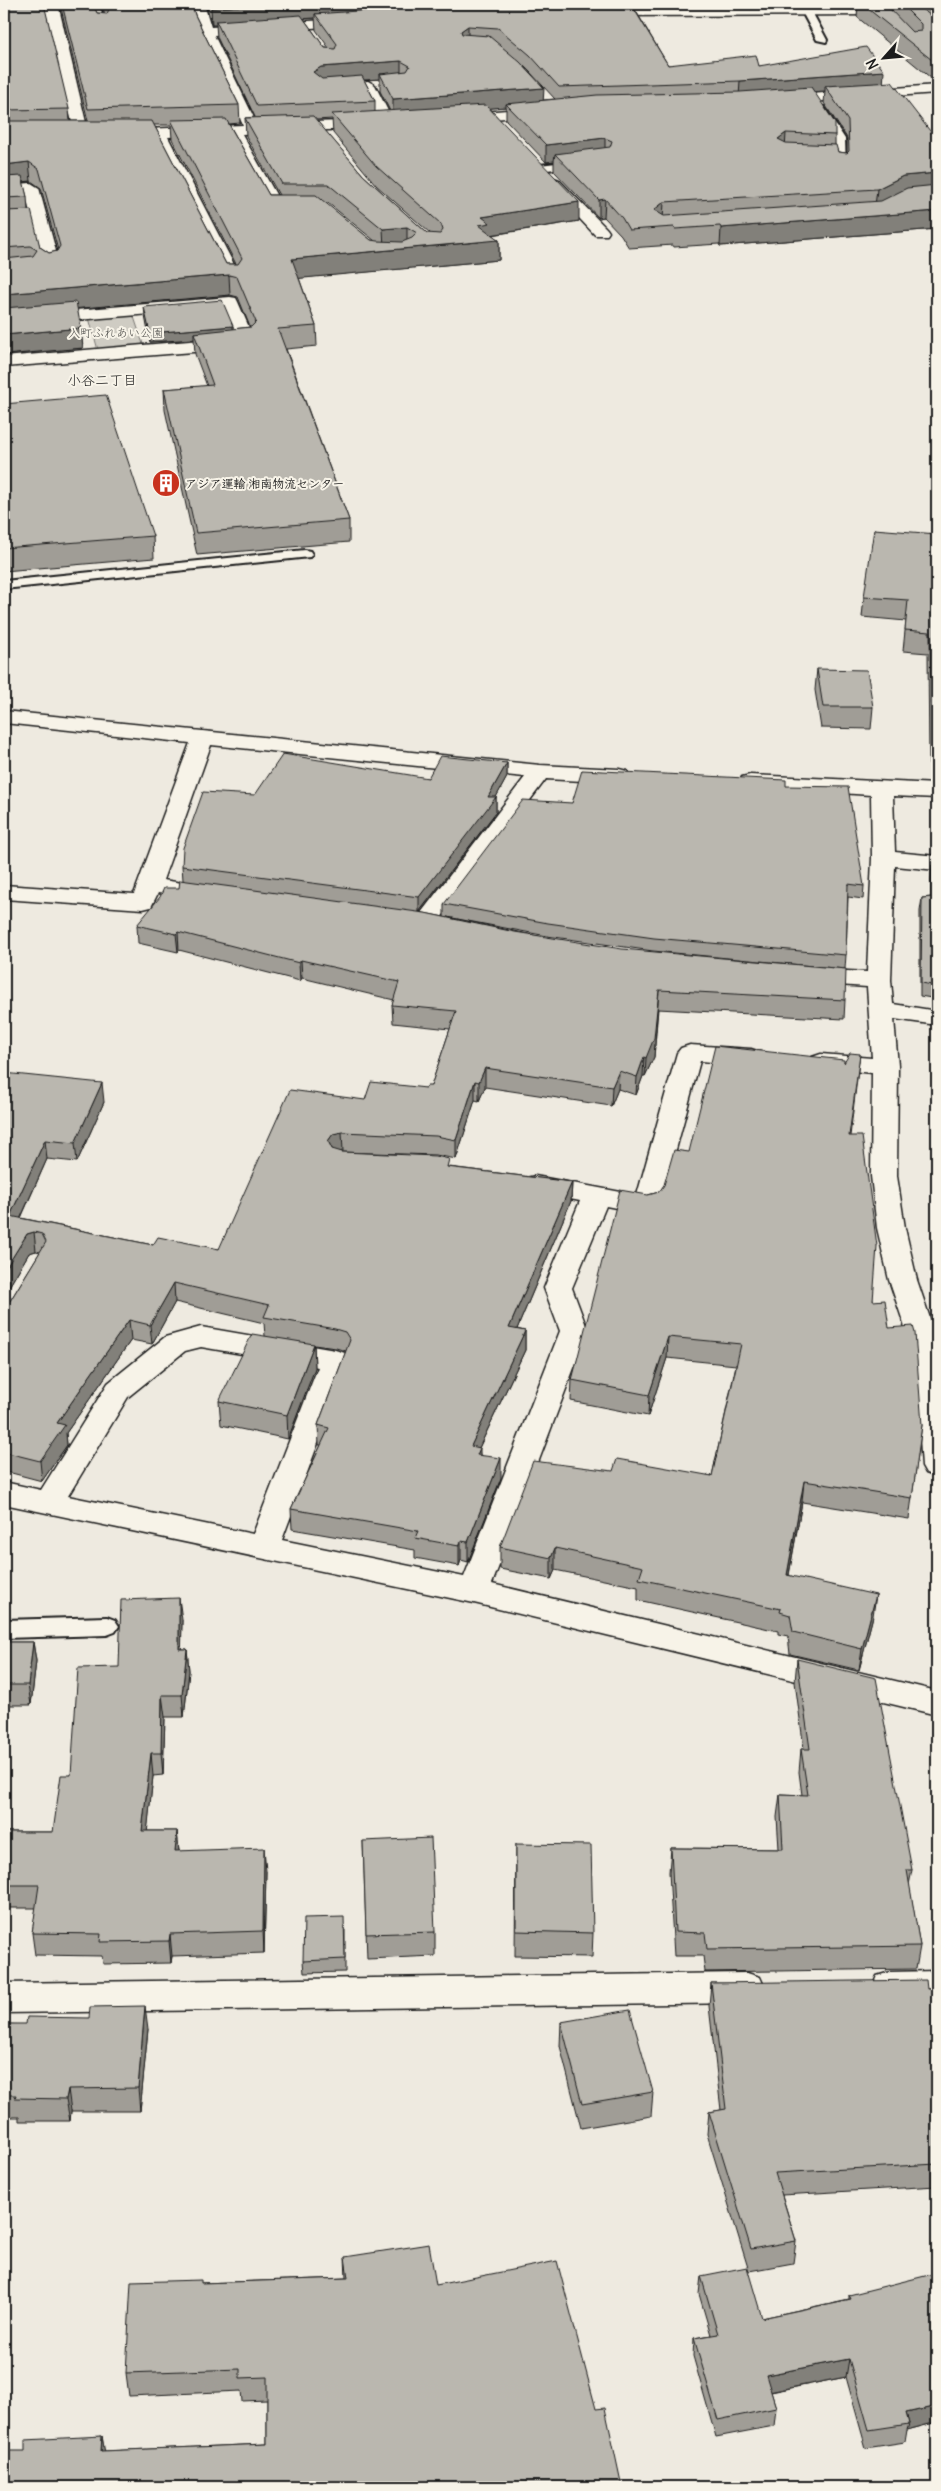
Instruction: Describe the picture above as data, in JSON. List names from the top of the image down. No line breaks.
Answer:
{"districts":["小谷二丁目"],"parks":["入町ふれあい公園"],"places":{"building":["アジア運輸 湘南物流センター"]},"north":"bottom left"}
